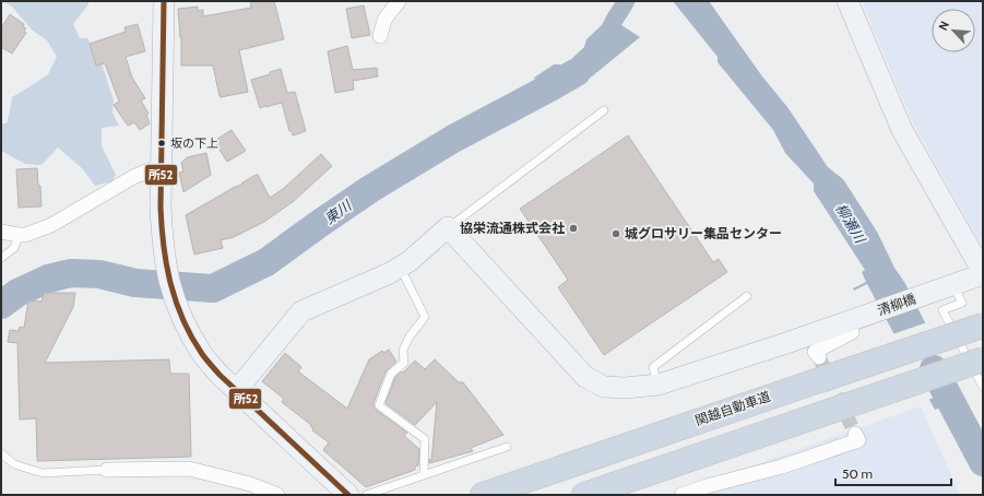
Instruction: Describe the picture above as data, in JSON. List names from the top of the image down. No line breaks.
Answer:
{"streets":{"highway":["関越自動車道"],"street":["清柳橋"]},"water":["東川","柳瀬川"],"places":["坂の下上","協栄流通株式会社","城グロサリー集品センター"],"lines":["transit line 所52"],"scale_bar":"50 m","north":"top left"}
